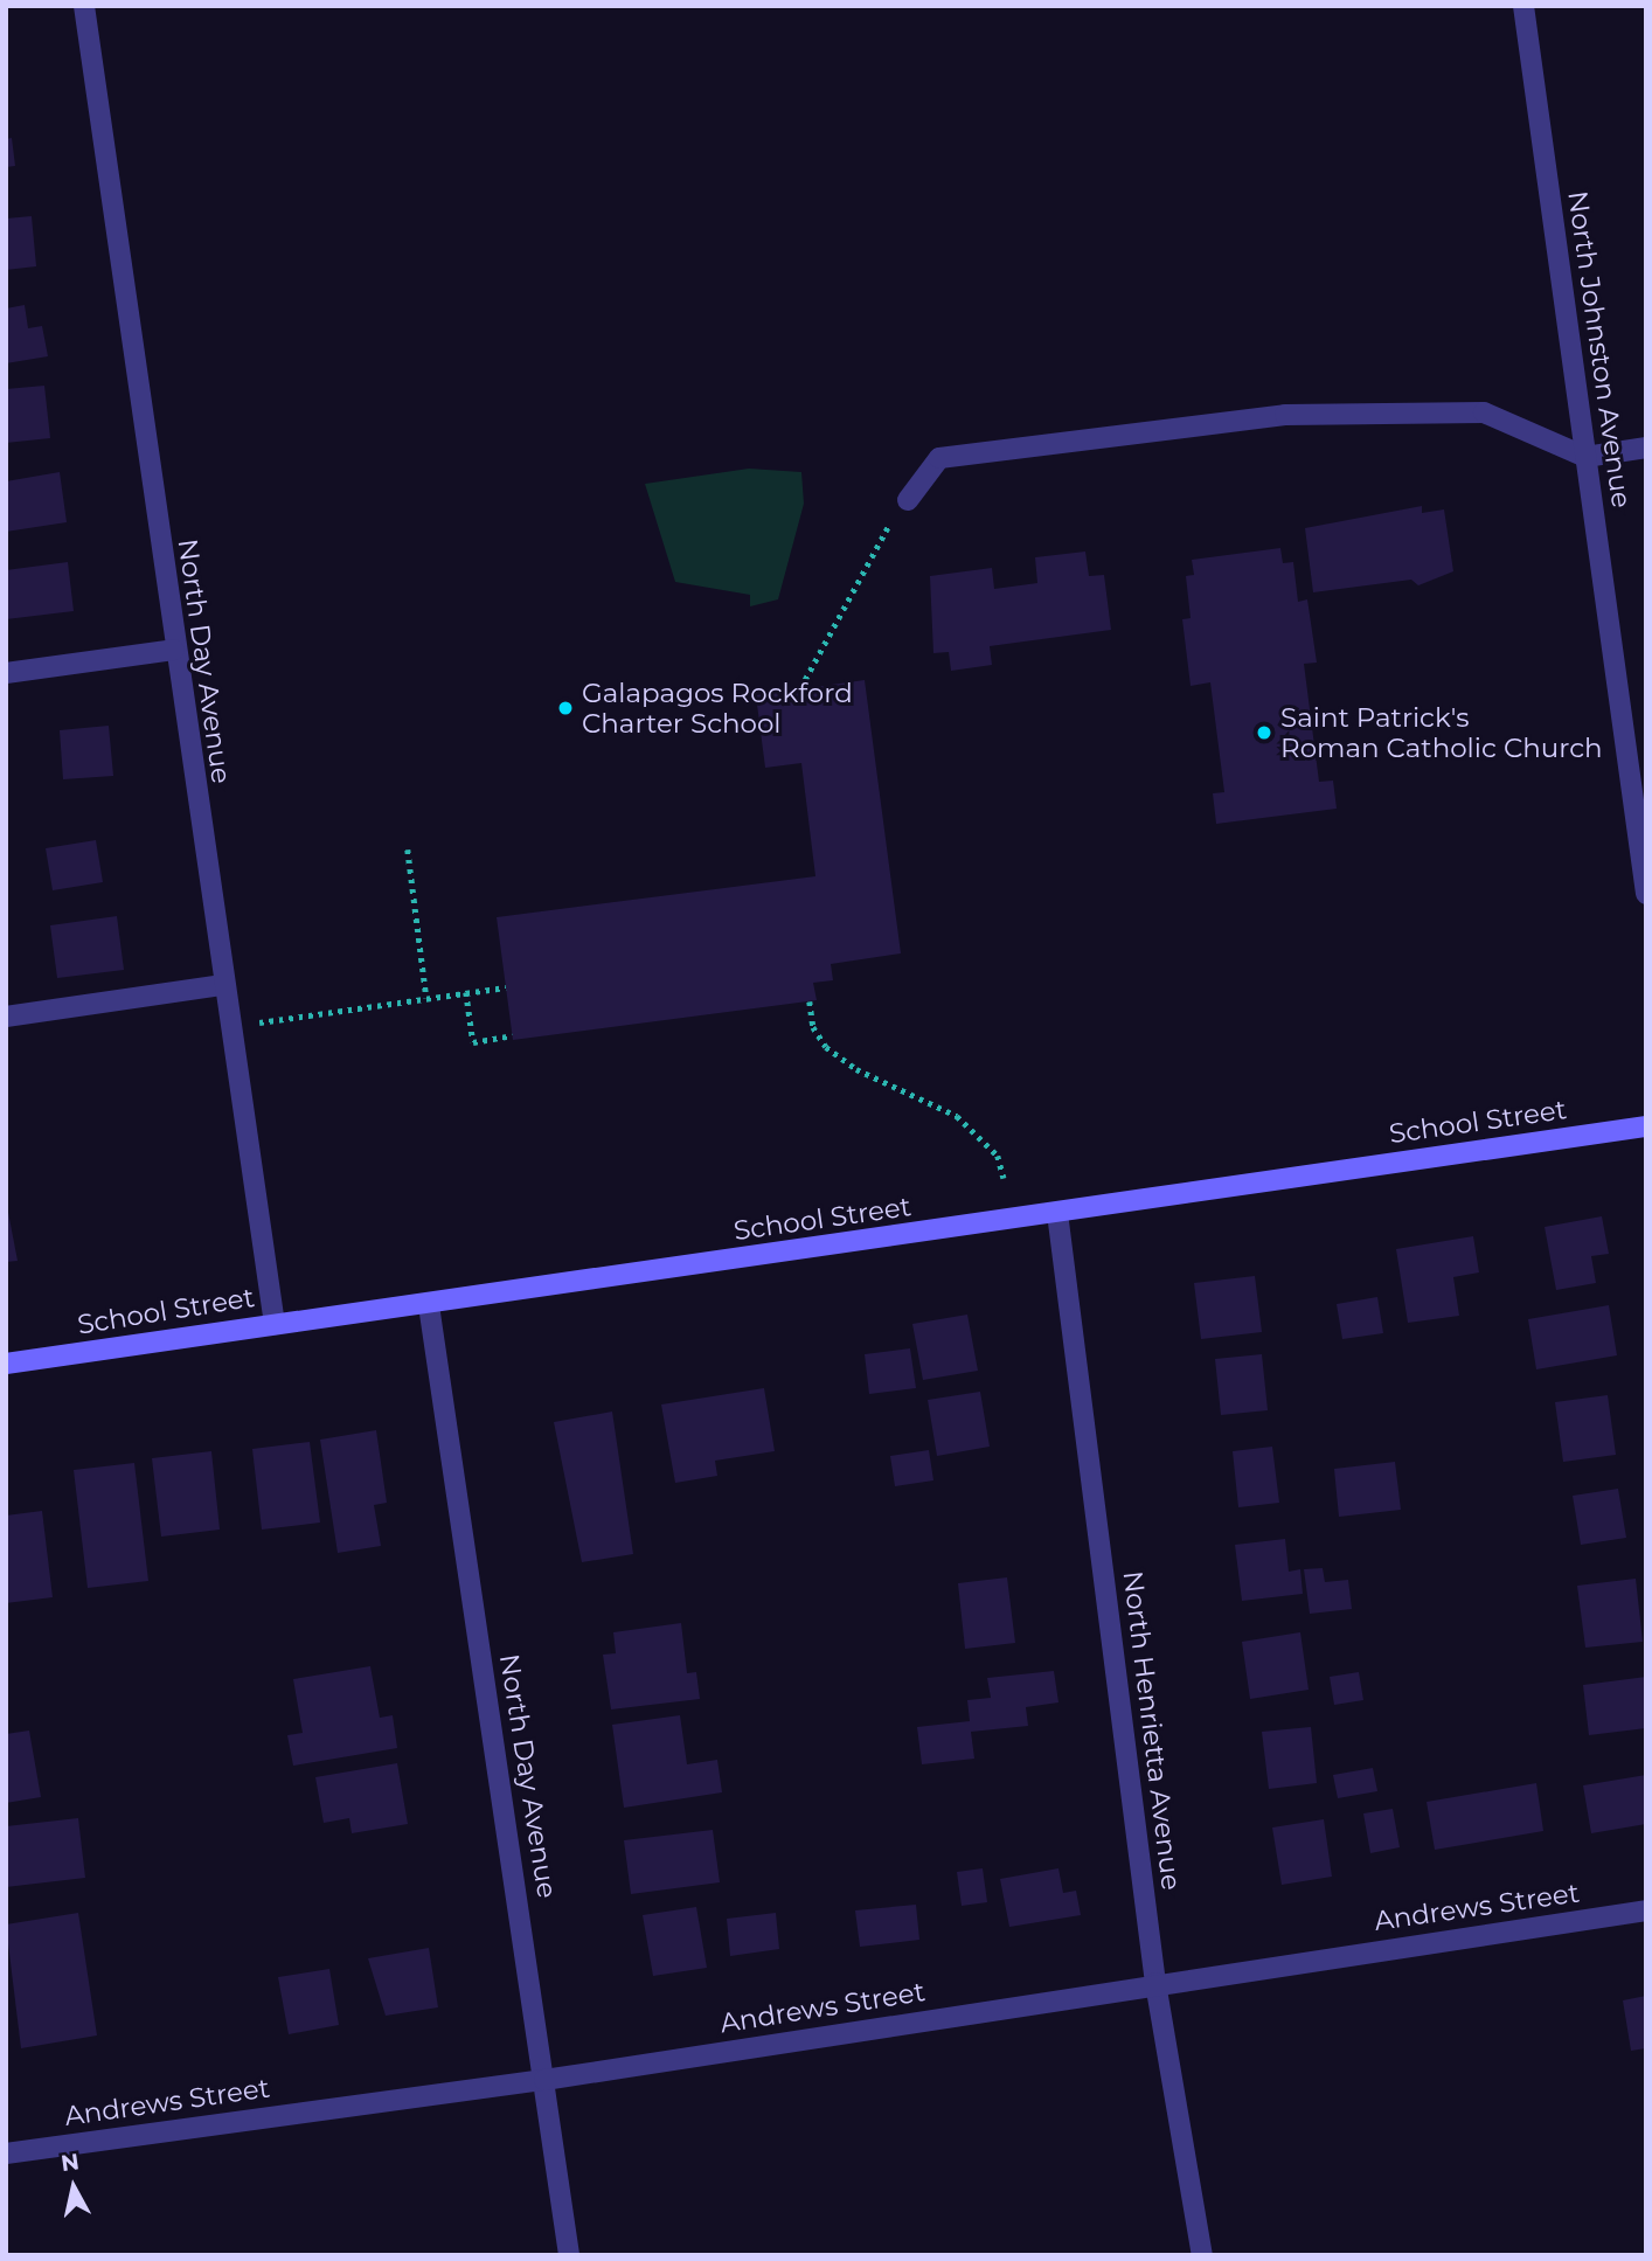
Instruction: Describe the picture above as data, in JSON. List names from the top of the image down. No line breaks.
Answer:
{"streets":{"main road":["School Street"],"street":["North Johnston Avenue","North Day Avenue","North Henrietta Avenue","Andrews Street"]},"crossings":[["North Day Avenue","School Street"],["North Day Avenue","Andrews Street"],["School Street","North Henrietta Avenue"],["North Henrietta Avenue","Andrews Street"]],"places":["Galapagos Rockford Charter School","Saint Patrick's Roman Catholic Church"],"north":"top"}
